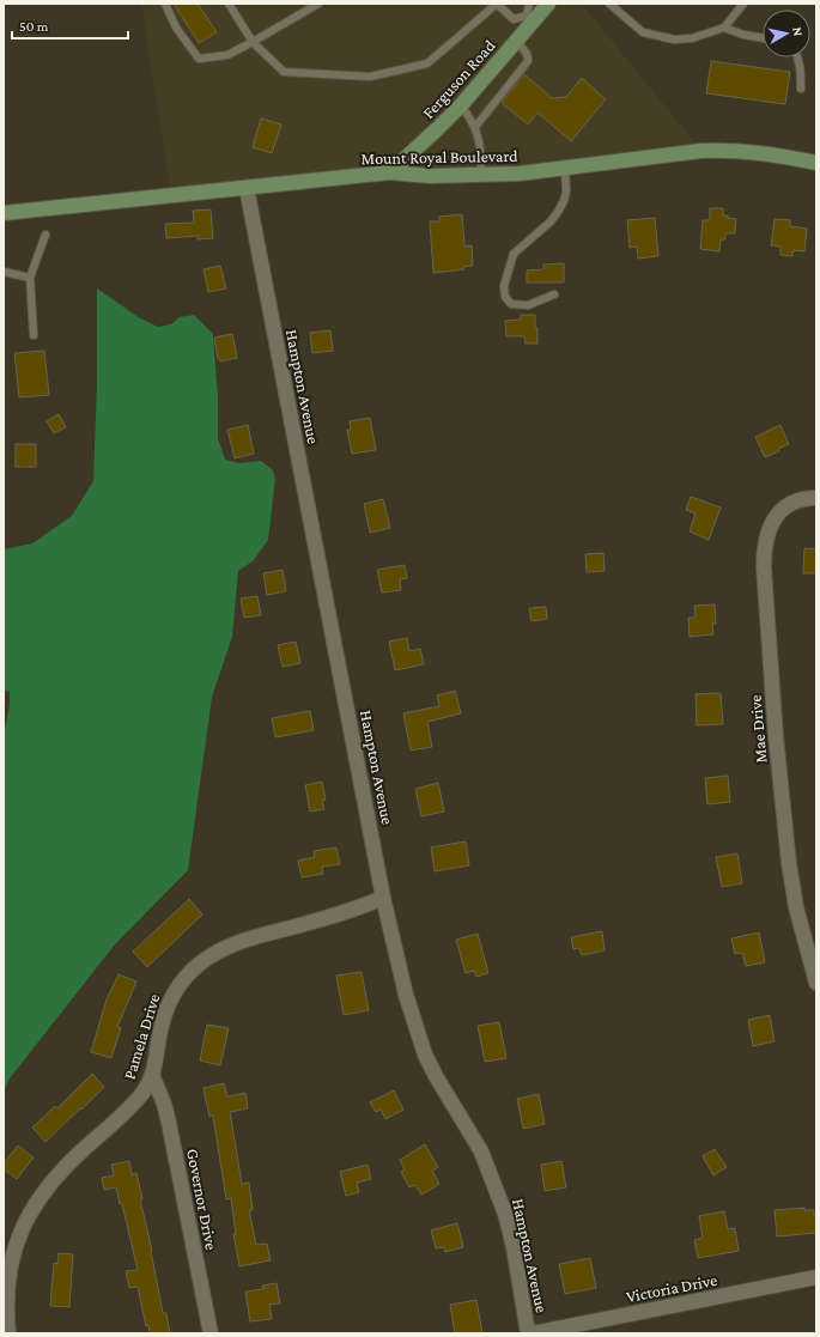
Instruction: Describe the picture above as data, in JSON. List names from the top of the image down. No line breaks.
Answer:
{"streets":{"main road":["Ferguson Road","Mount Royal Boulevard"],"street":["Hampton Avenue","Mae Drive","Pamela Drive","Governor Drive","Victoria Drive"]},"crossings":[["Ferguson Road","Mount Royal Boulevard"],["Mount Royal Boulevard","Hampton Avenue"],["Hampton Avenue","Pamela Drive"],["Pamela Drive","Governor Drive"]],"scale_bar":"50 m","north":"right"}
